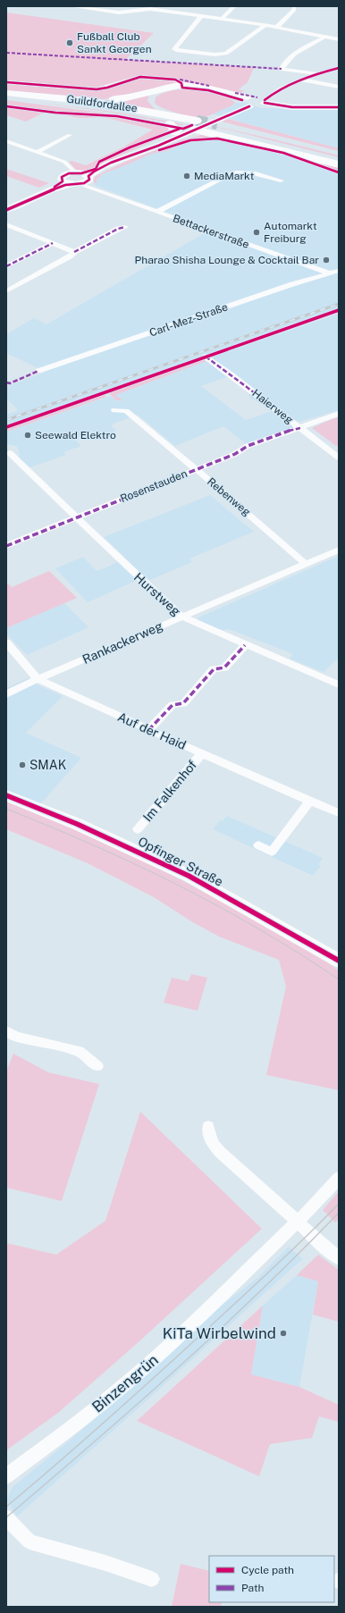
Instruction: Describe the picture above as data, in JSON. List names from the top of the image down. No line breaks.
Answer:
{"streets":{"highway":["Guildfordallee"],"street":["Bettackerstraße","Carl-Mez-Straße","Haierweg","Rosenstauden","Rebenweg","Hurstweg","Rankackerweg","Auf der Haid","Im Falkenhof","Opfinger Straße","Binzengrün"]},"crossings":[["Bettackerstraße","Carl-Mez-Straße"],["Haierweg","Rosenstauden"],["Rosenstauden","Rebenweg"],["Rosenstauden","Hurstweg"],["Rebenweg","Rankackerweg"],["Hurstweg","Rankackerweg"],["Rankackerweg","Auf der Haid"],["Auf der Haid","Im Falkenhof"]],"places":["Fußball Club Sankt Georgen","MediaMarkt","Automarkt Freiburg","Pharao Shisha Lounge & Cocktail Bar","Seewald Elektro","SMAK","KiTa Wirbelwind"],"legend":["Cycle path","Path"]}
